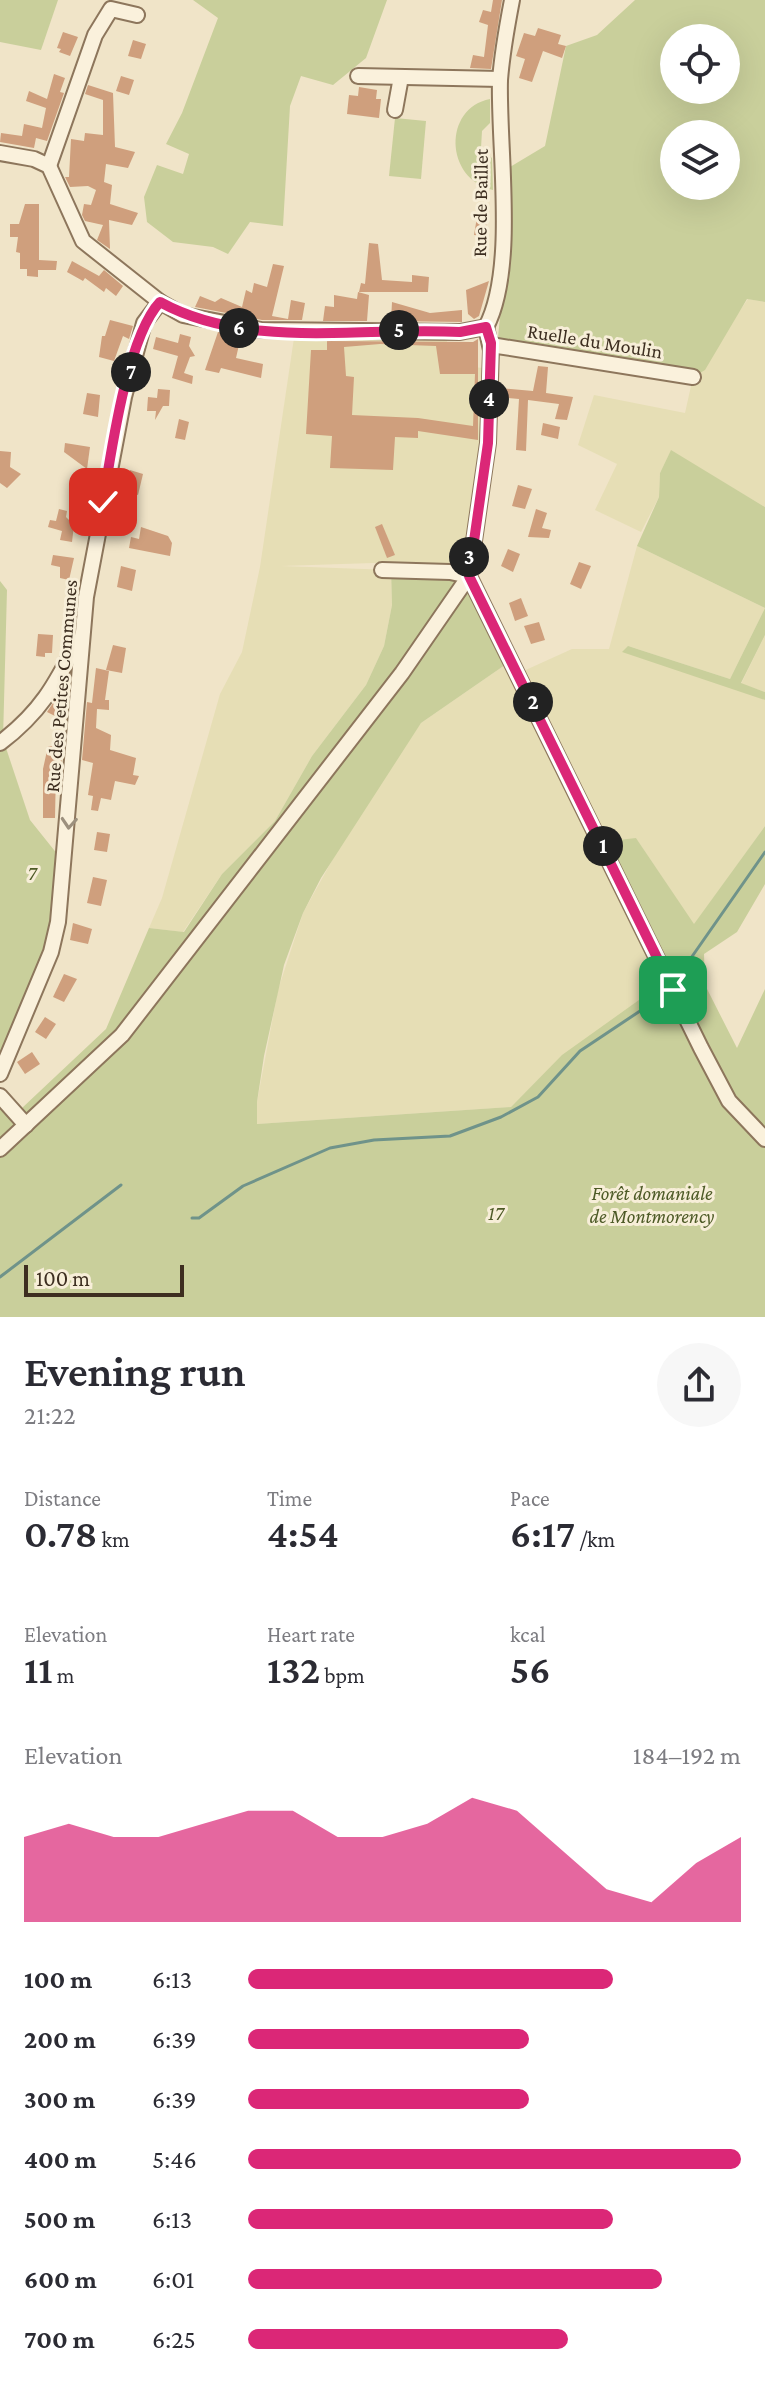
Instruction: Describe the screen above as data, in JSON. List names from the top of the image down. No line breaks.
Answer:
{"streets":{"street":["Rue de Baillet","Ruelle du Moulin","Rue des Petites Communes"]},"one_way":["Rue des Petites Communes"],"parks":["7","Forêt domaniale de Montmorency","17"],"scale_bar":"100 m","page":{"pins":["6","5","7","4","3","2","1"],"scale":"100 m","heading":["Evening run","21:22"],"stats":[["Distance","0.78 km"],["Time","4:54"],["Pace","6:17 /km"],["Elevation","11 m"],["Heart rate","132 bpm"],["kcal","56"]],"chart":["Elevation","184–192 m"],"list":[{"name":"100 m","note":"6:13"},{"name":"200 m","note":"6:39"},{"name":"300 m","note":"6:39"},{"name":"400 m","note":"5:46"},{"name":"500 m","note":"6:13"},{"name":"600 m","note":"6:01"},{"name":"700 m","note":"6:25"}]}}
